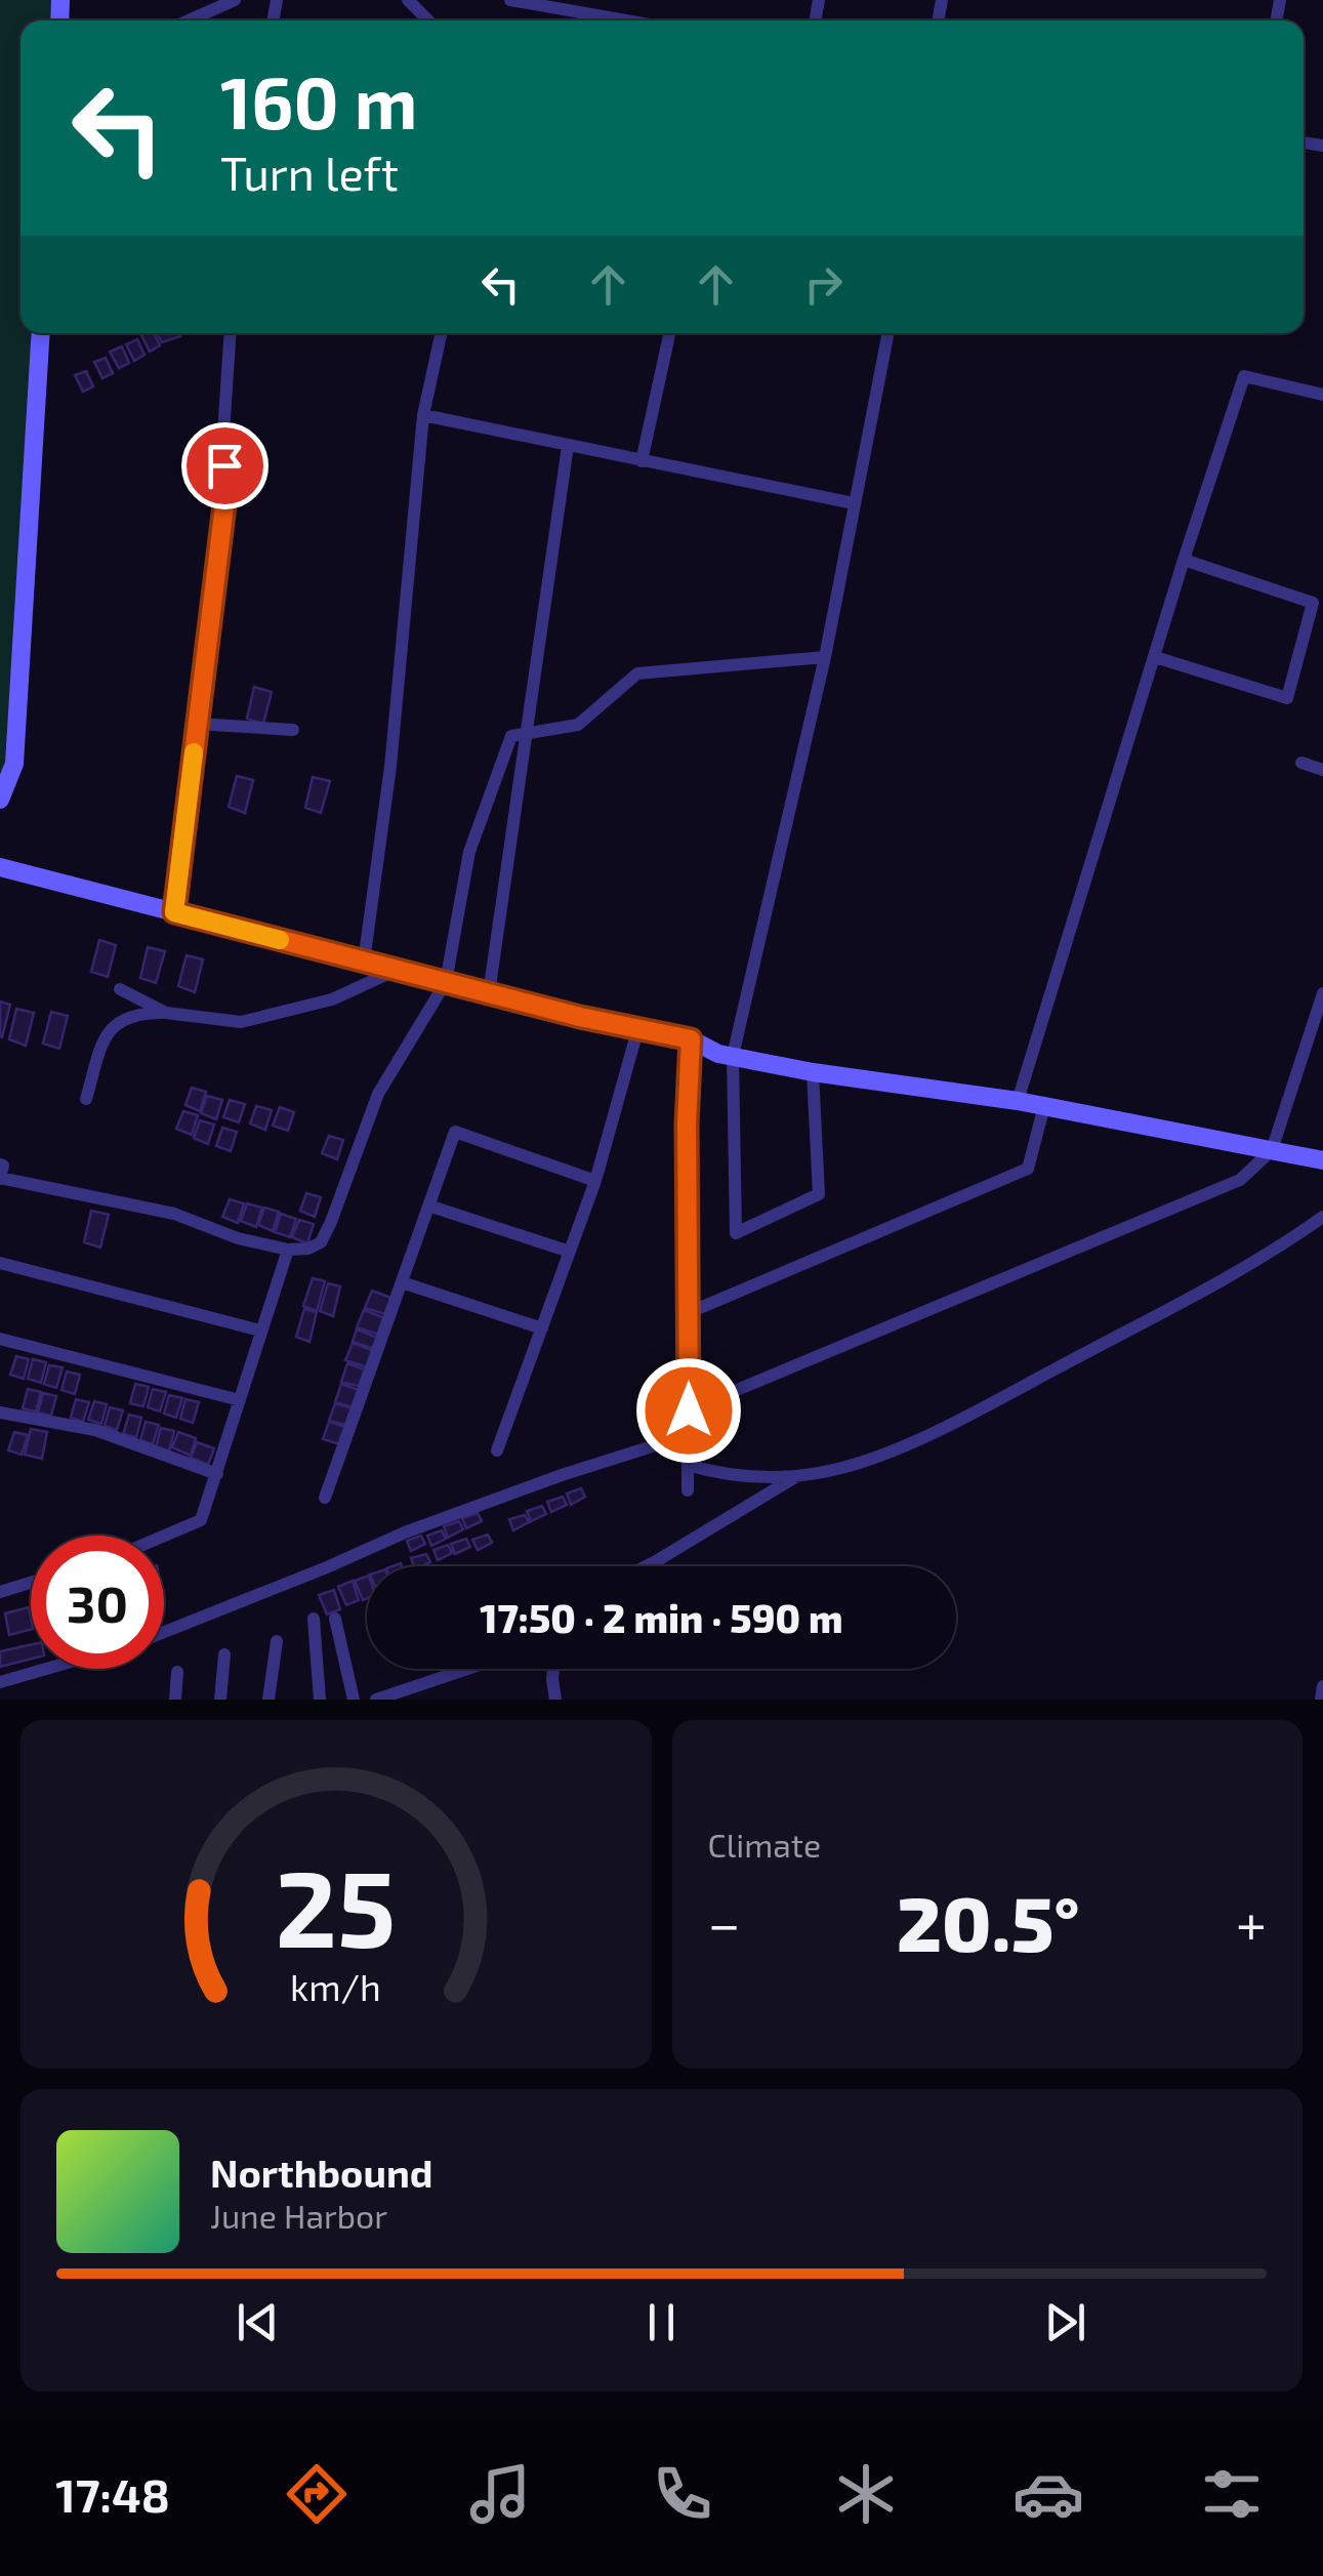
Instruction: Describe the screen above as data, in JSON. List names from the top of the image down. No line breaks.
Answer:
{"page":{"turn":["160 m","Turn left"],"limit":"30","trip":"17:50 · 2 min · 590 m","tile":"Climate","heat":["−","20.5°","+"],"song":["Northbound","June Harbor"],"tabs":"17:48","gauge":["25","km/h"]}}
